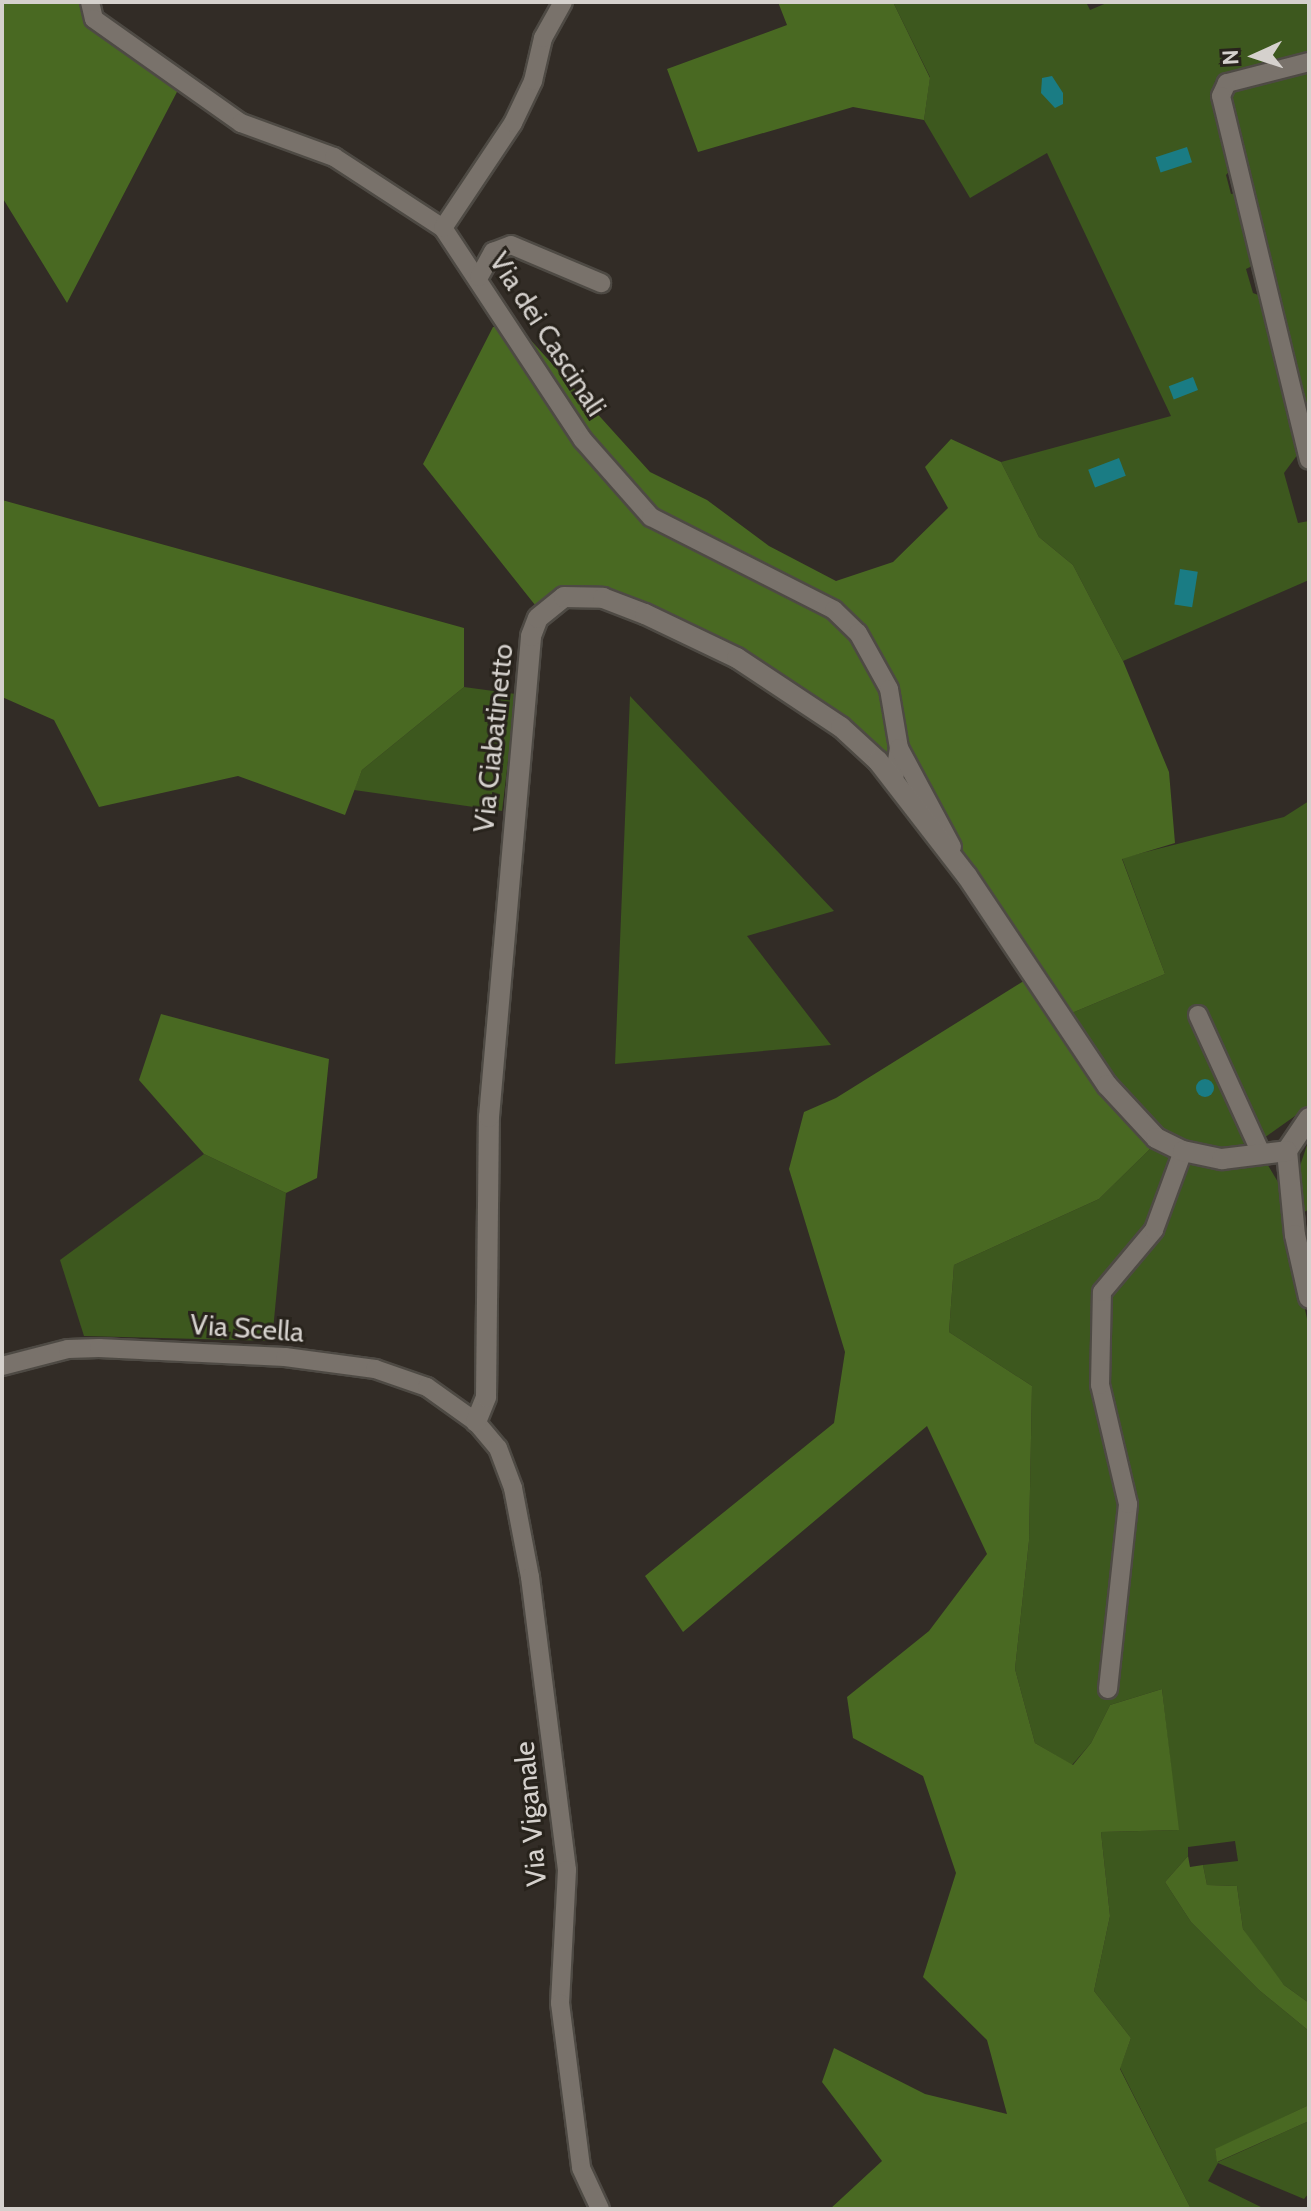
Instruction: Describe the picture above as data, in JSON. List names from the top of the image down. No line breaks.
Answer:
{"streets":{"street":["Via dei Cascinali","Via Ciabatinetto","Via Scella","Via Viganale"]},"crossings":[["Via dei Cascinali","Via Ciabatinetto"],["Via Ciabatinetto","Via Scella"],["Via Ciabatinetto","Via Viganale"],["Via Scella","Via Viganale"]],"north":"left"}
